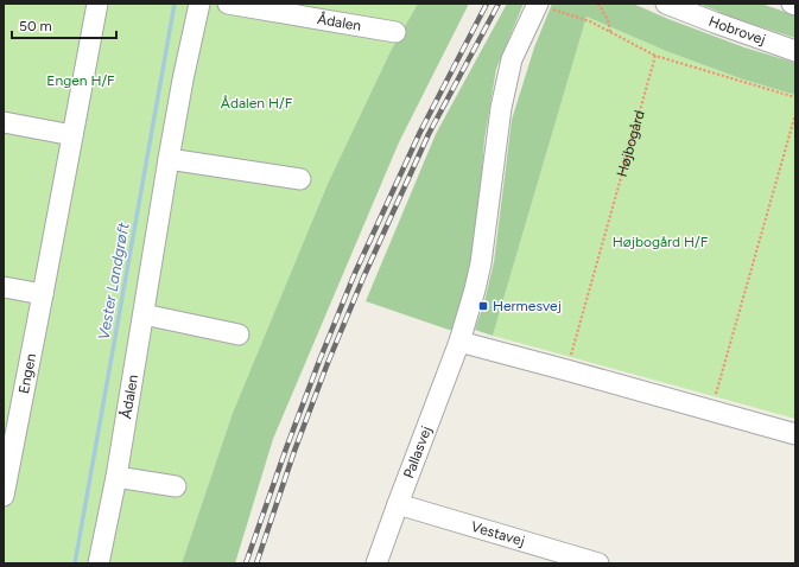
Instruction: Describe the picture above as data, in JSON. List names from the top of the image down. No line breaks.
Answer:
{"streets":{"street":["Ådalen","Hobrovej","Engen","Pallasvej","Vestavej"],"path":["Højbogård"]},"crossings":[["Pallasvej","Vestavej"]],"water":["Vester Landgrøft"],"parks":["Engen H/F","Ådalen H/F","Højbogård H/F"],"places":{"transit":["Hermesvej"]},"scale_bar":"50 m"}
